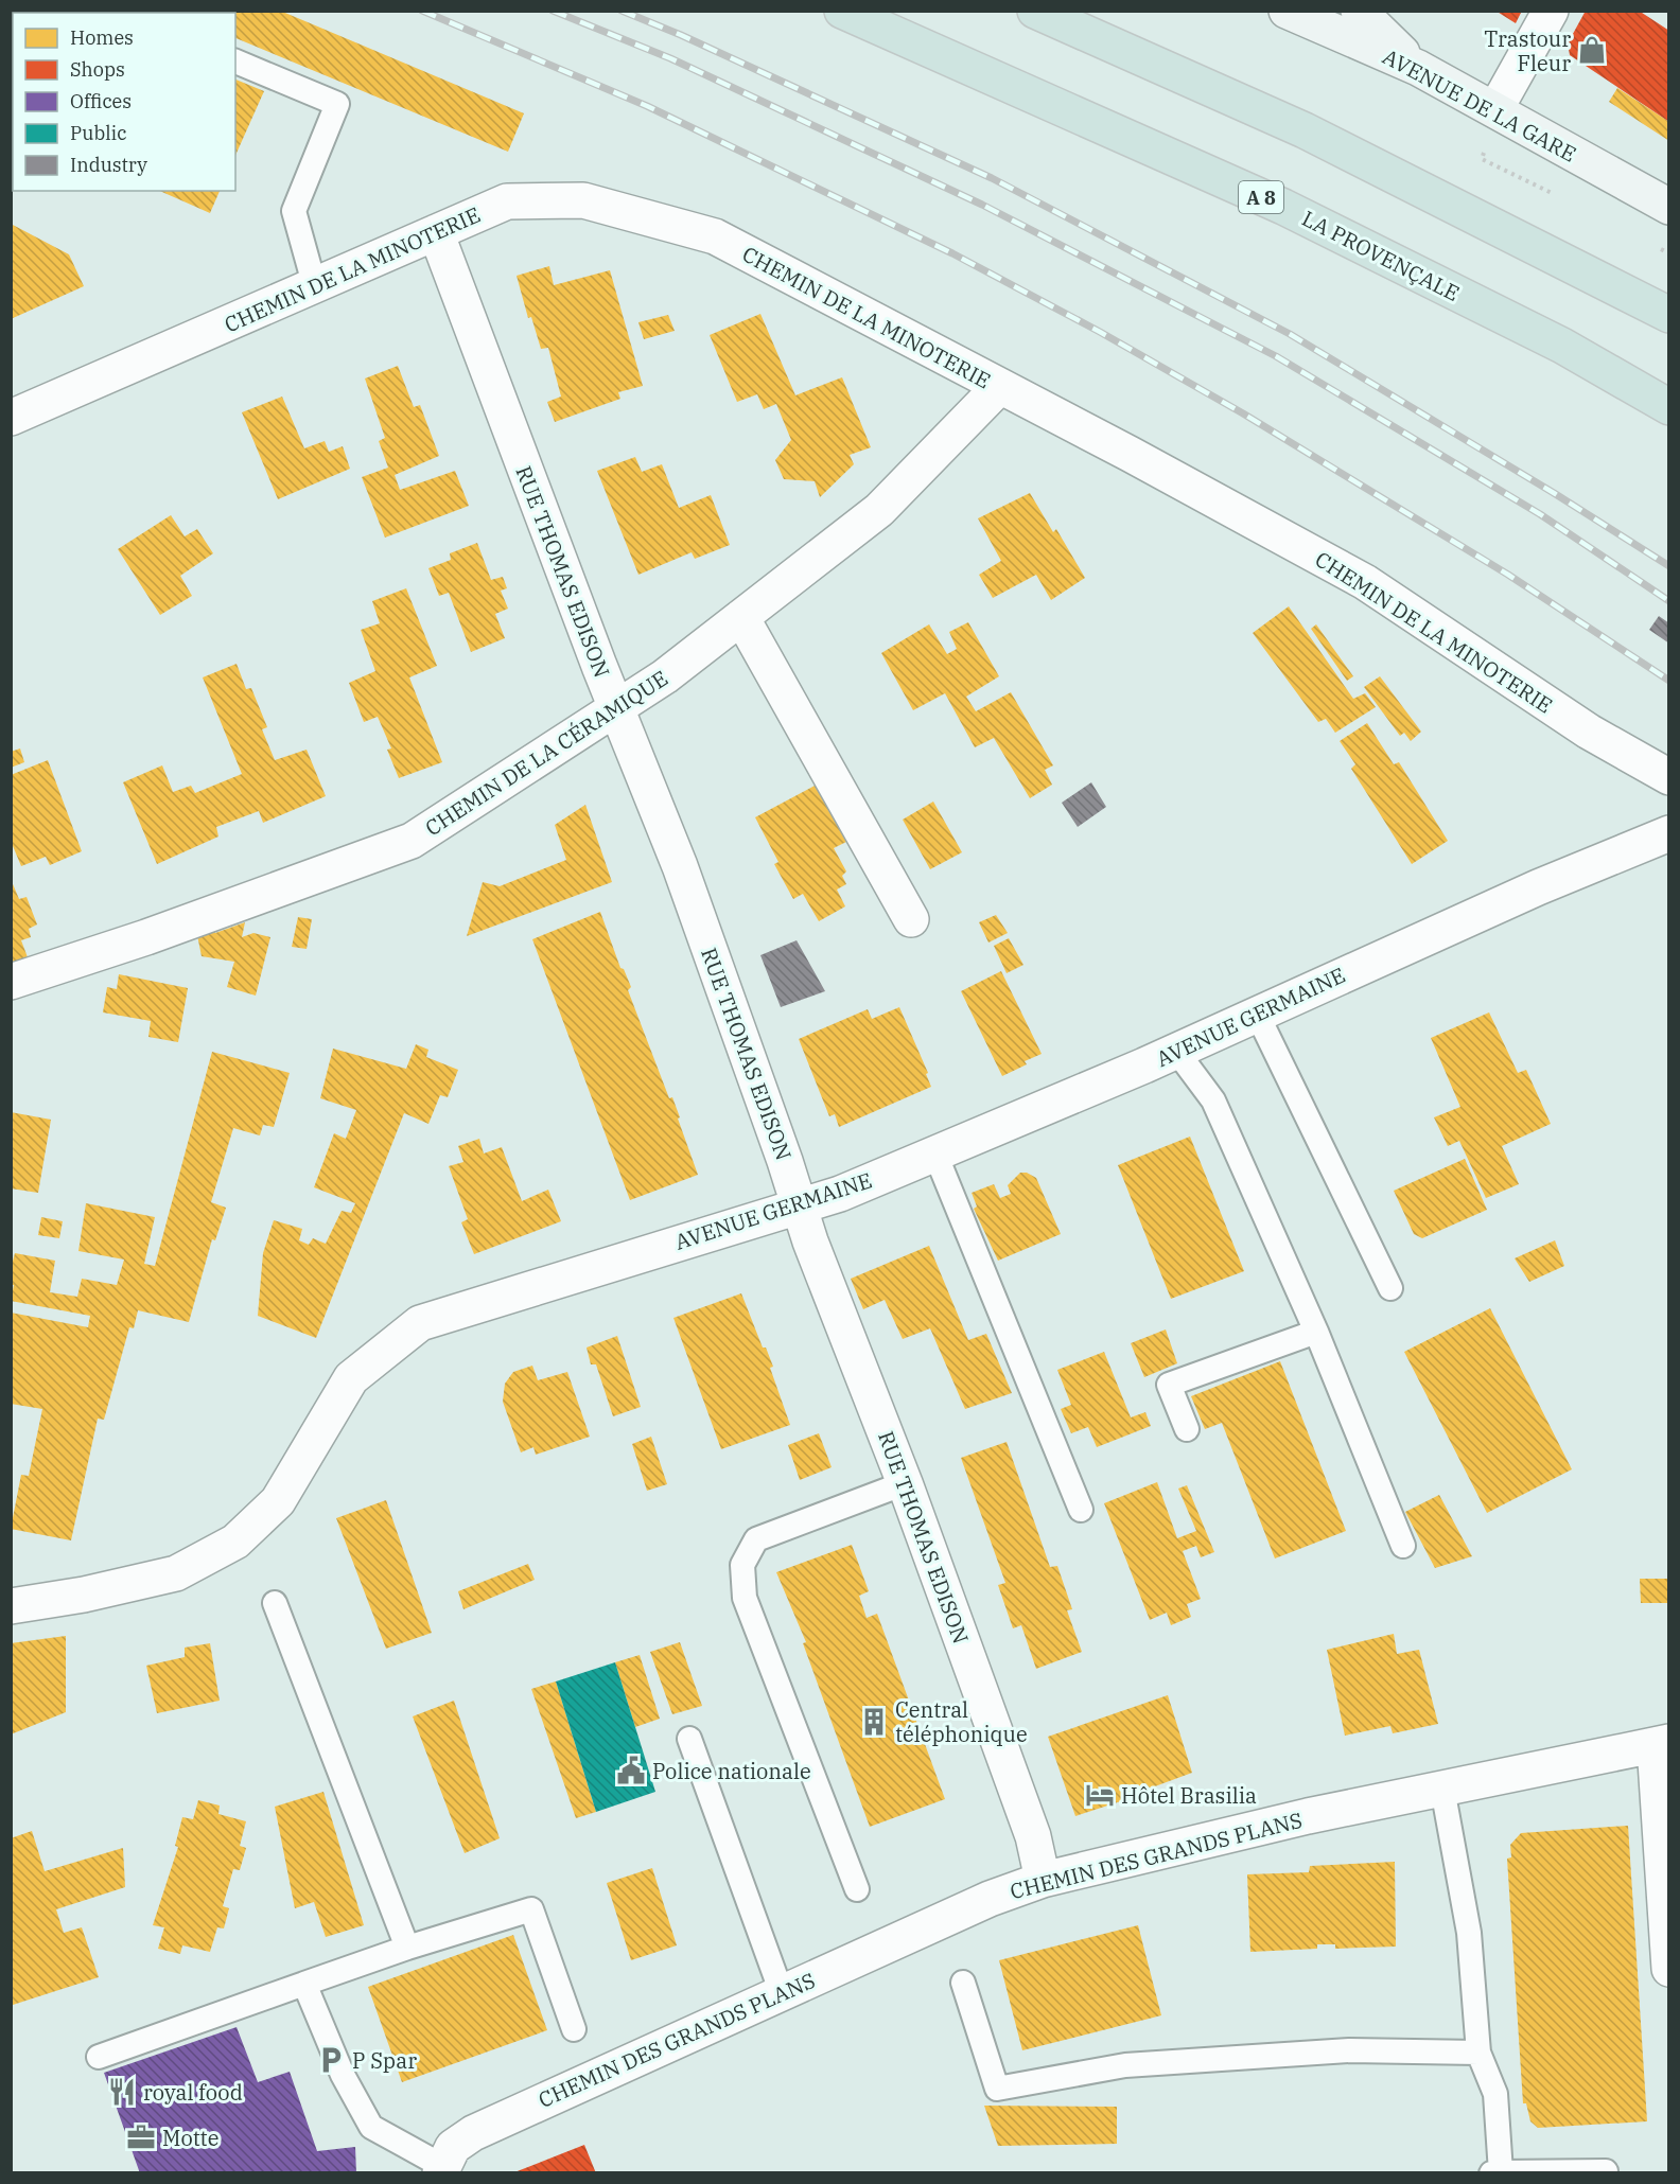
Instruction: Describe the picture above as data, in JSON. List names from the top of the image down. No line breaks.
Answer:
{"streets":{"highway":["A 8","LA PROVENÇALE"],"main road":["AVENUE DE LA GARE"],"street":["CHEMIN DE LA MINOTERIE","RUE THOMAS EDISON","CHEMIN DE LA CÉRAMIQUE","AVENUE GERMAINE","CHEMIN DES GRANDS PLANS"]},"crossings":[["CHEMIN DE LA MINOTERIE","RUE THOMAS EDISON"],["CHEMIN DE LA MINOTERIE","CHEMIN DE LA CÉRAMIQUE"],["RUE THOMAS EDISON","CHEMIN DE LA CÉRAMIQUE"],["RUE THOMAS EDISON","AVENUE GERMAINE"],["RUE THOMAS EDISON","CHEMIN DES GRANDS PLANS"]],"places":{"shop":["Trastour Fleur"],"building":["Central téléphonique"],"public building":["Police nationale"],"hotel":["Hôtel Brasilia"],"parking":["P Spar"],"restaurant":["royal food"],"office":["Motte"]},"legend":["Homes","Shops","Offices","Public","Industry"]}
